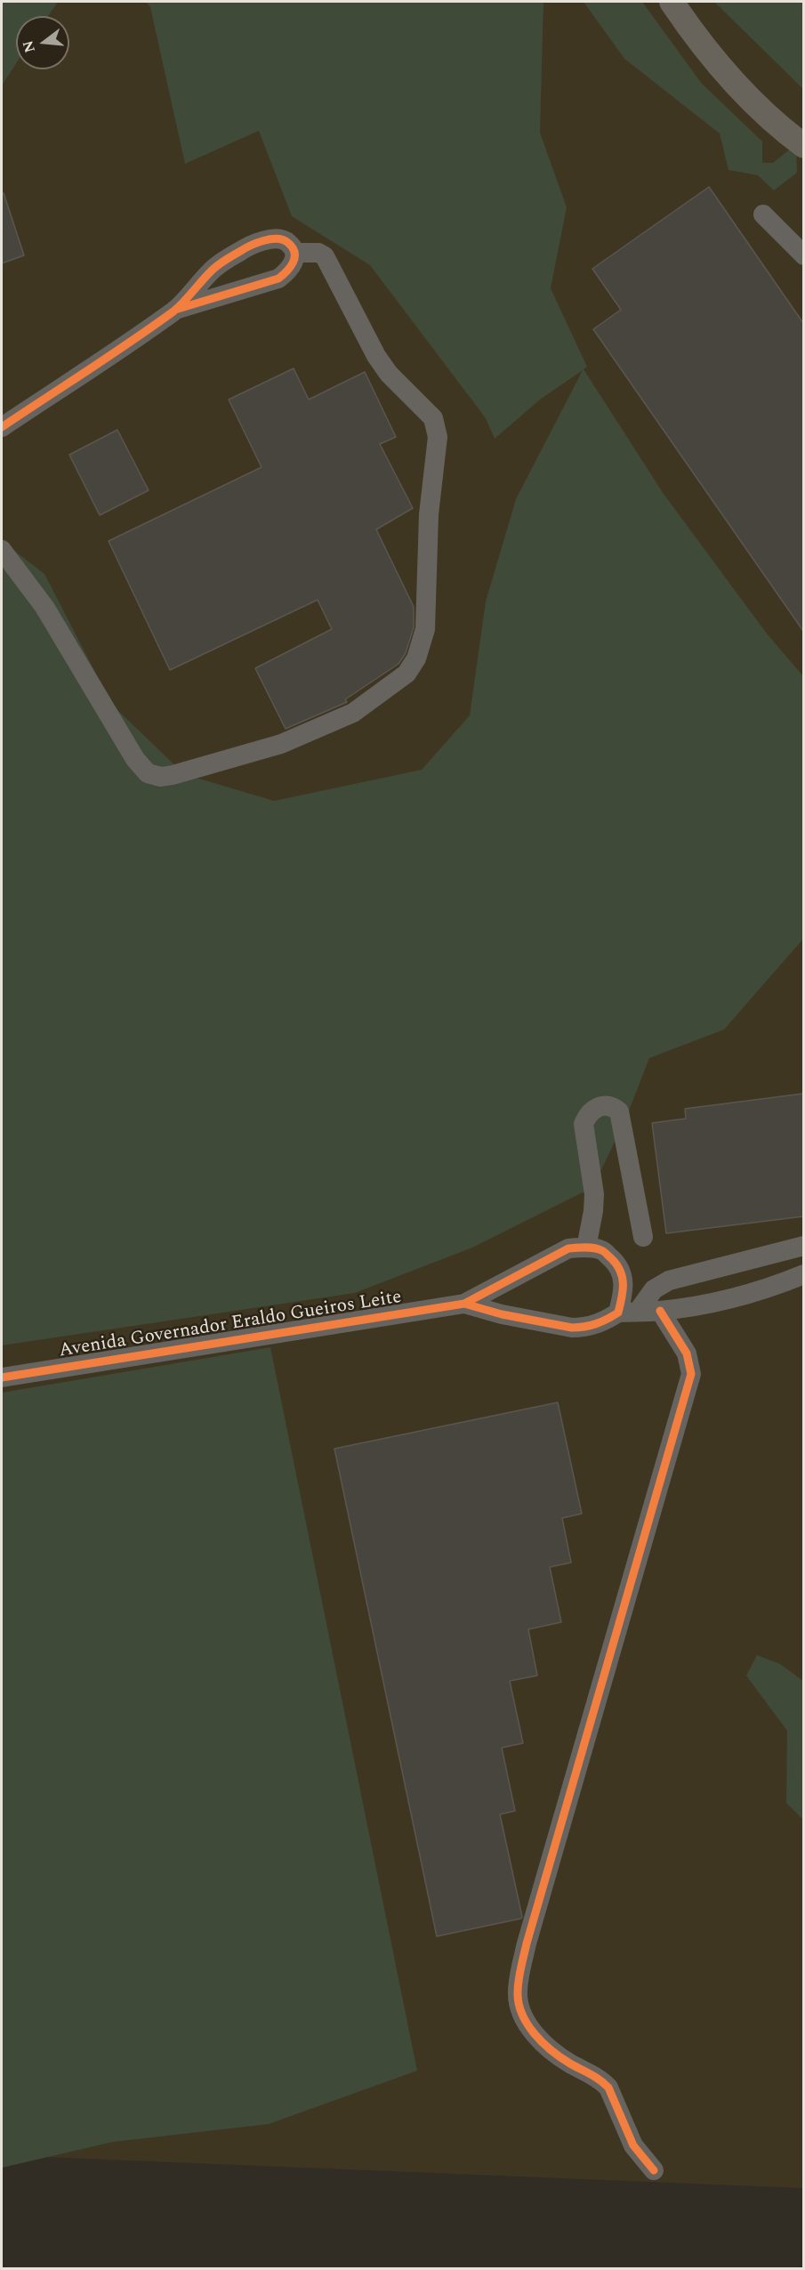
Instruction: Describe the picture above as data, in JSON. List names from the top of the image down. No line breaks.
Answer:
{"streets":{"street":["Avenida Governador Eraldo Gueiros Leite"]},"north":"left"}
